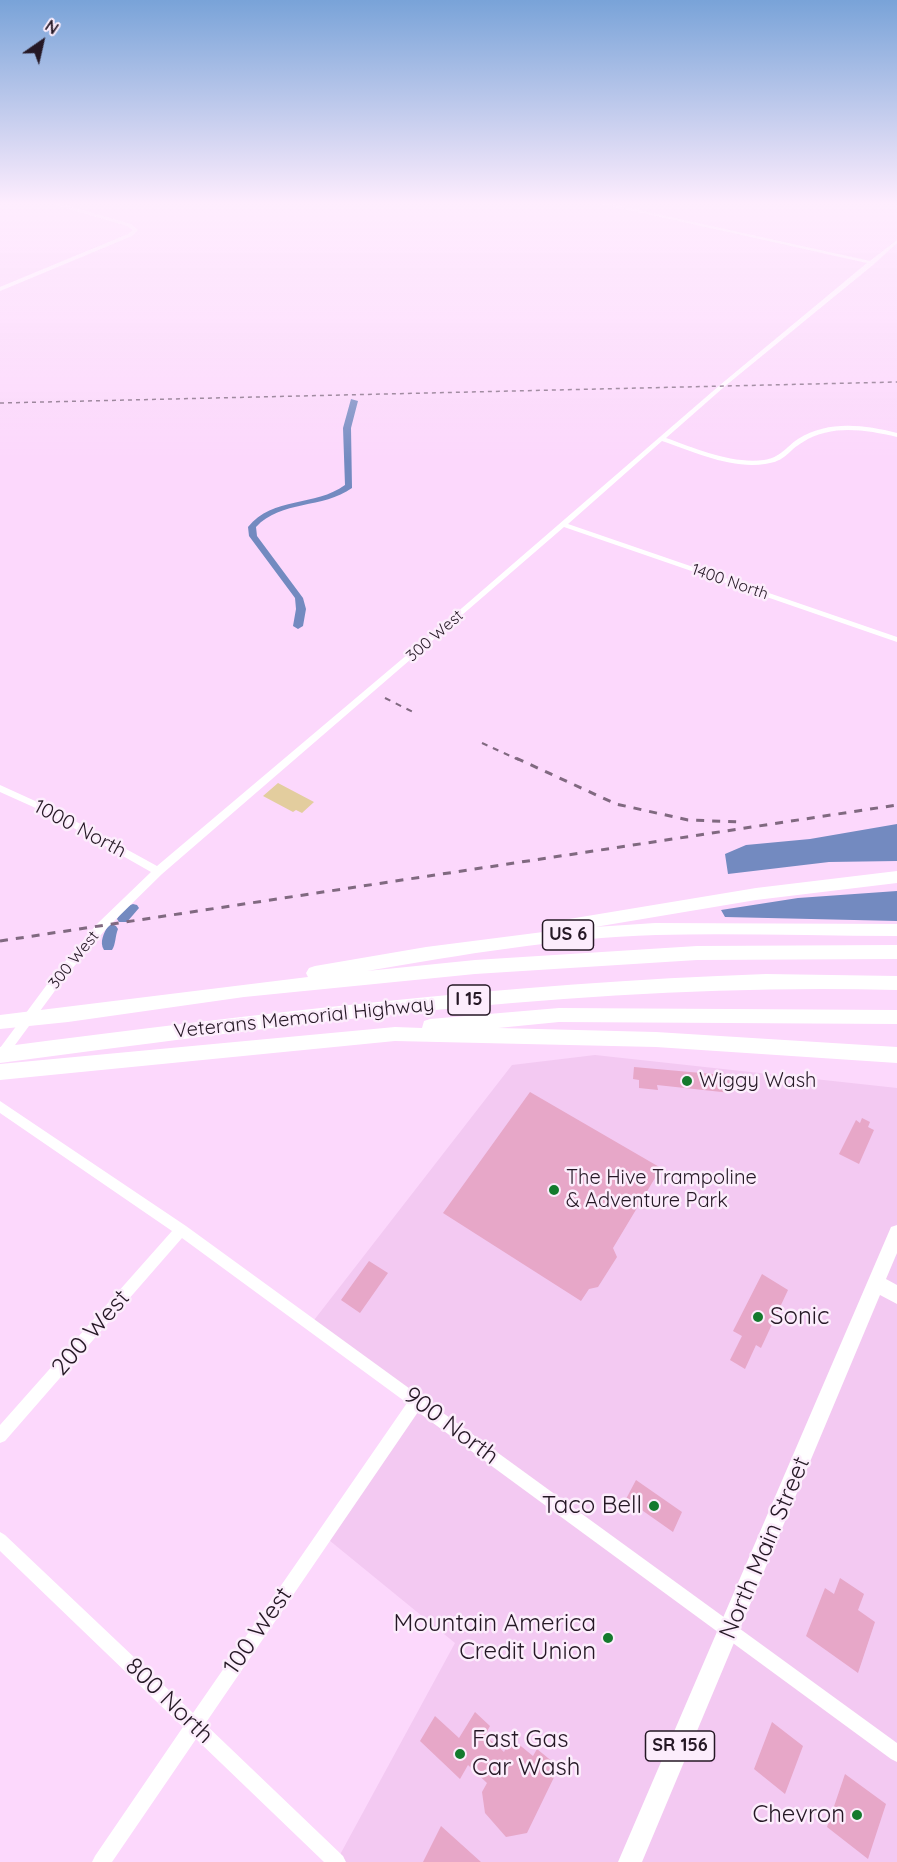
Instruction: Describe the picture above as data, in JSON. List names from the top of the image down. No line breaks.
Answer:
{"streets":{"highway":["US 6","I 15","Veterans Memorial Highway"],"main road":["North Main Street","SR 156"],"street":["1400 North","300 West","1000 North","200 West","900 North","100 West","800 North"]},"crossings":[["1400 North","300 West"],["300 West","1000 North"],["300 West","Veterans Memorial Highway"],["US 6","Veterans Memorial Highway"],["200 West","900 North"],["900 North","North Main Street"],["900 North","100 West"],["100 West","800 North"]],"places":["Wiggy Wash","The Hive Trampoline & Adventure Park","Sonic","Taco Bell","Mountain America Credit Union","Fast Gas Car Wash","Chevron"],"north":"top right"}
